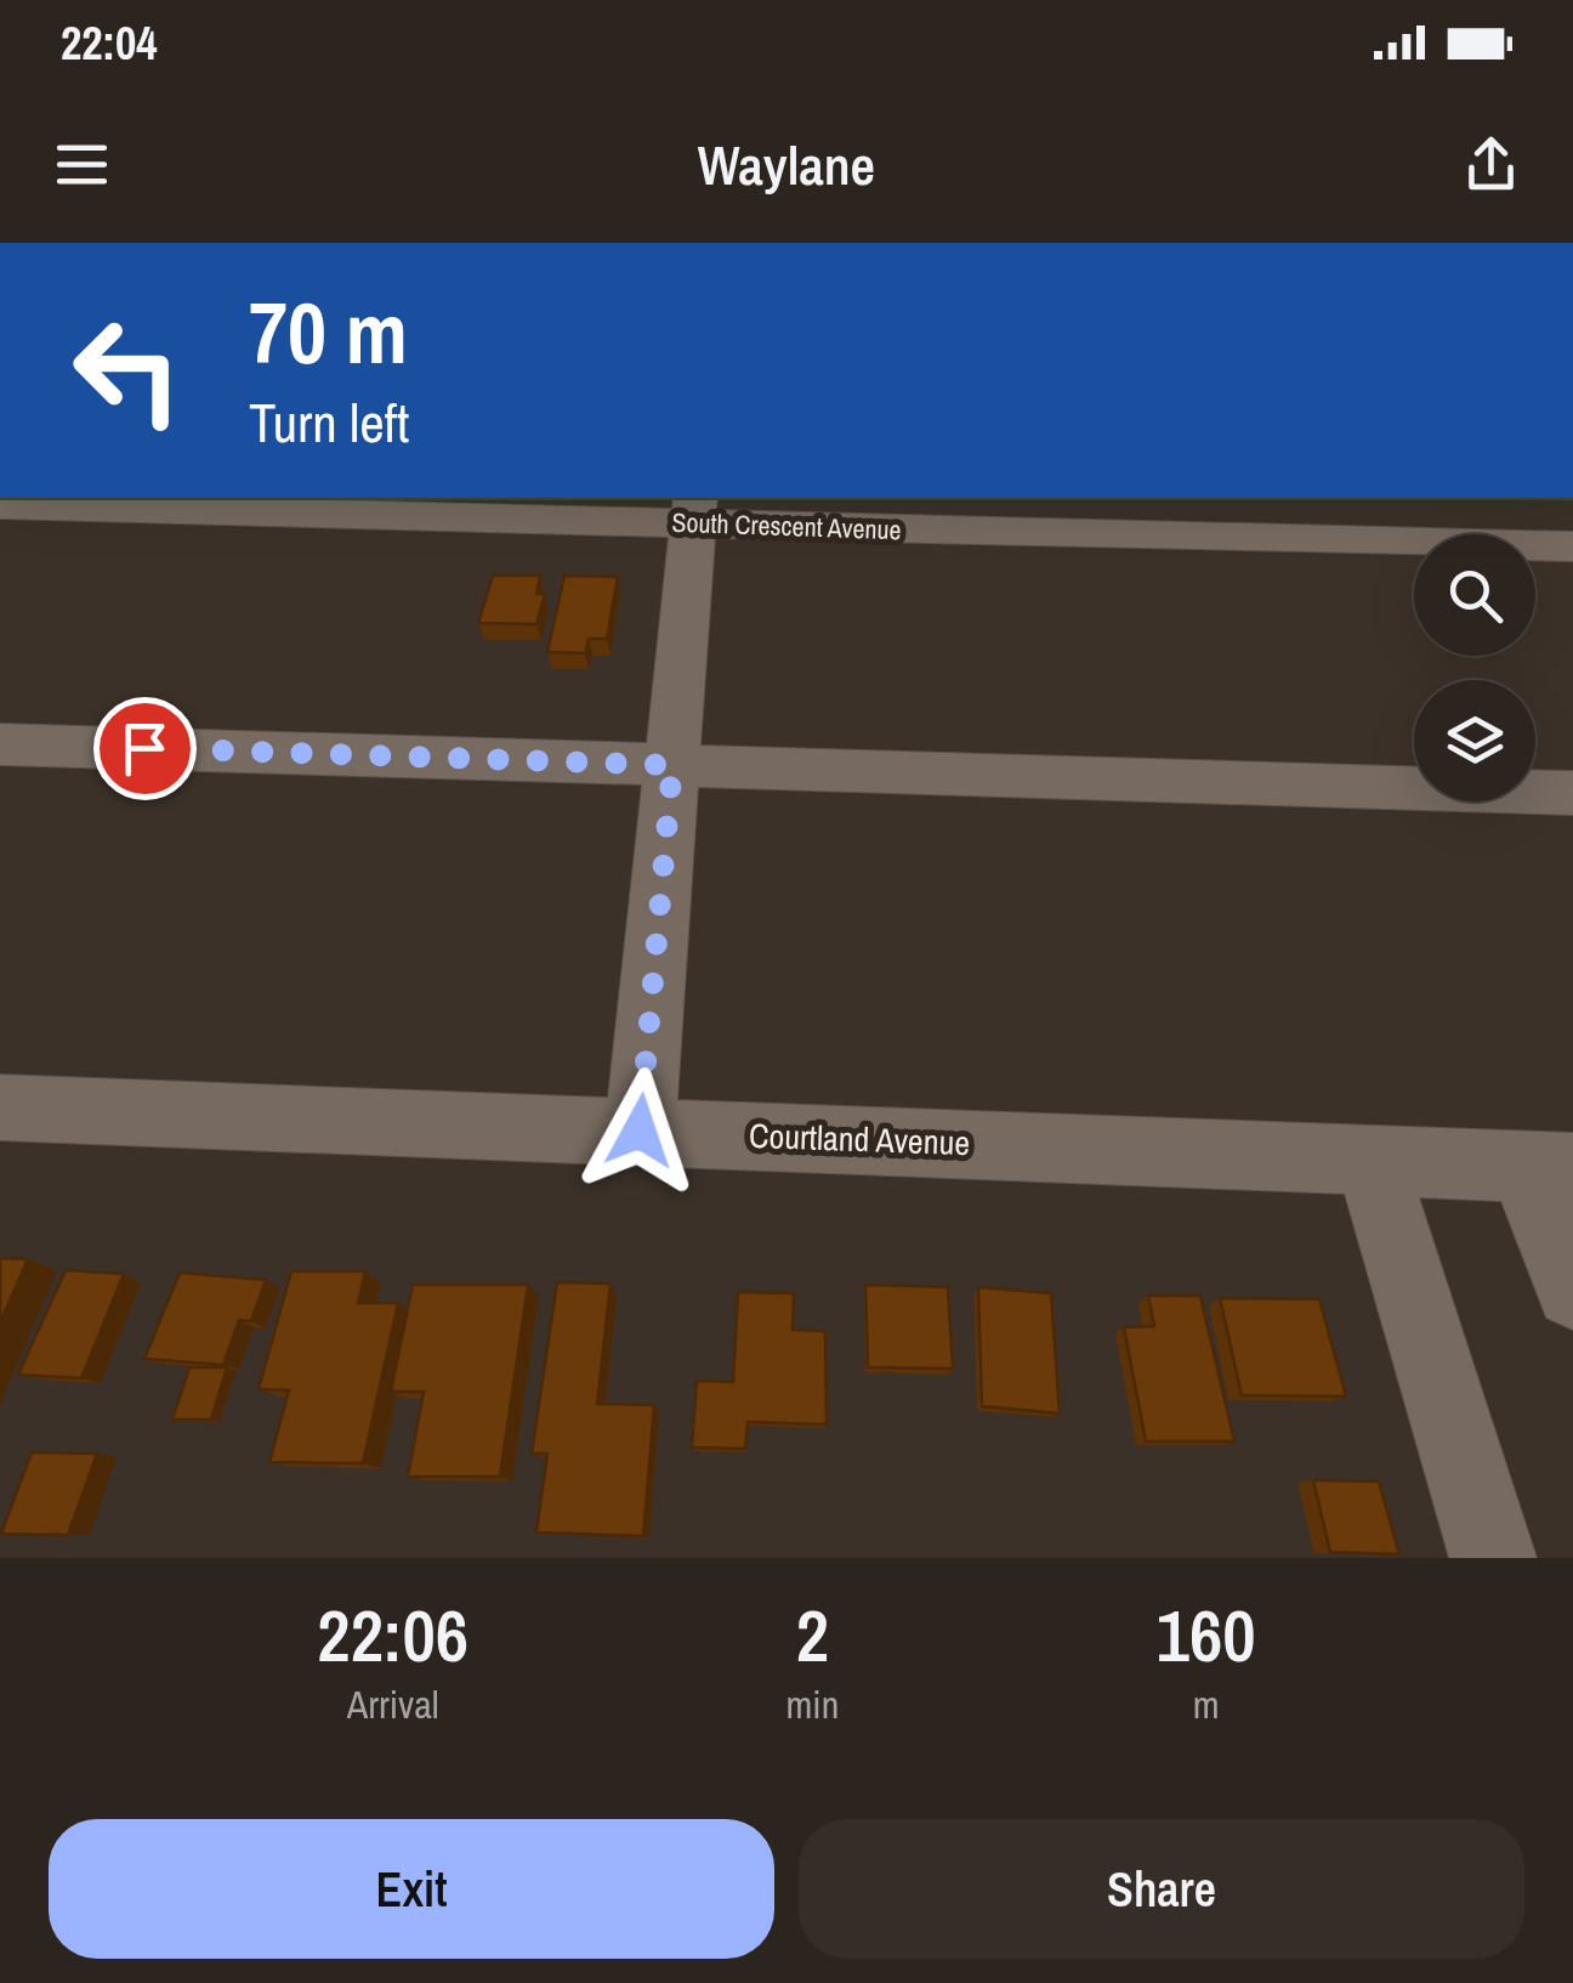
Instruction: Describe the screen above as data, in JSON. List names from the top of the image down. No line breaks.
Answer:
{"streets":{"street":["South Crescent Avenue","Courtland Avenue"]},"page":{"status":"22:04","header":"Waylane","turn":["70 m","Turn left"],"eta":["22:06","Arrival","2","min","160","m"],"buttons":["Exit","Share"]}}
